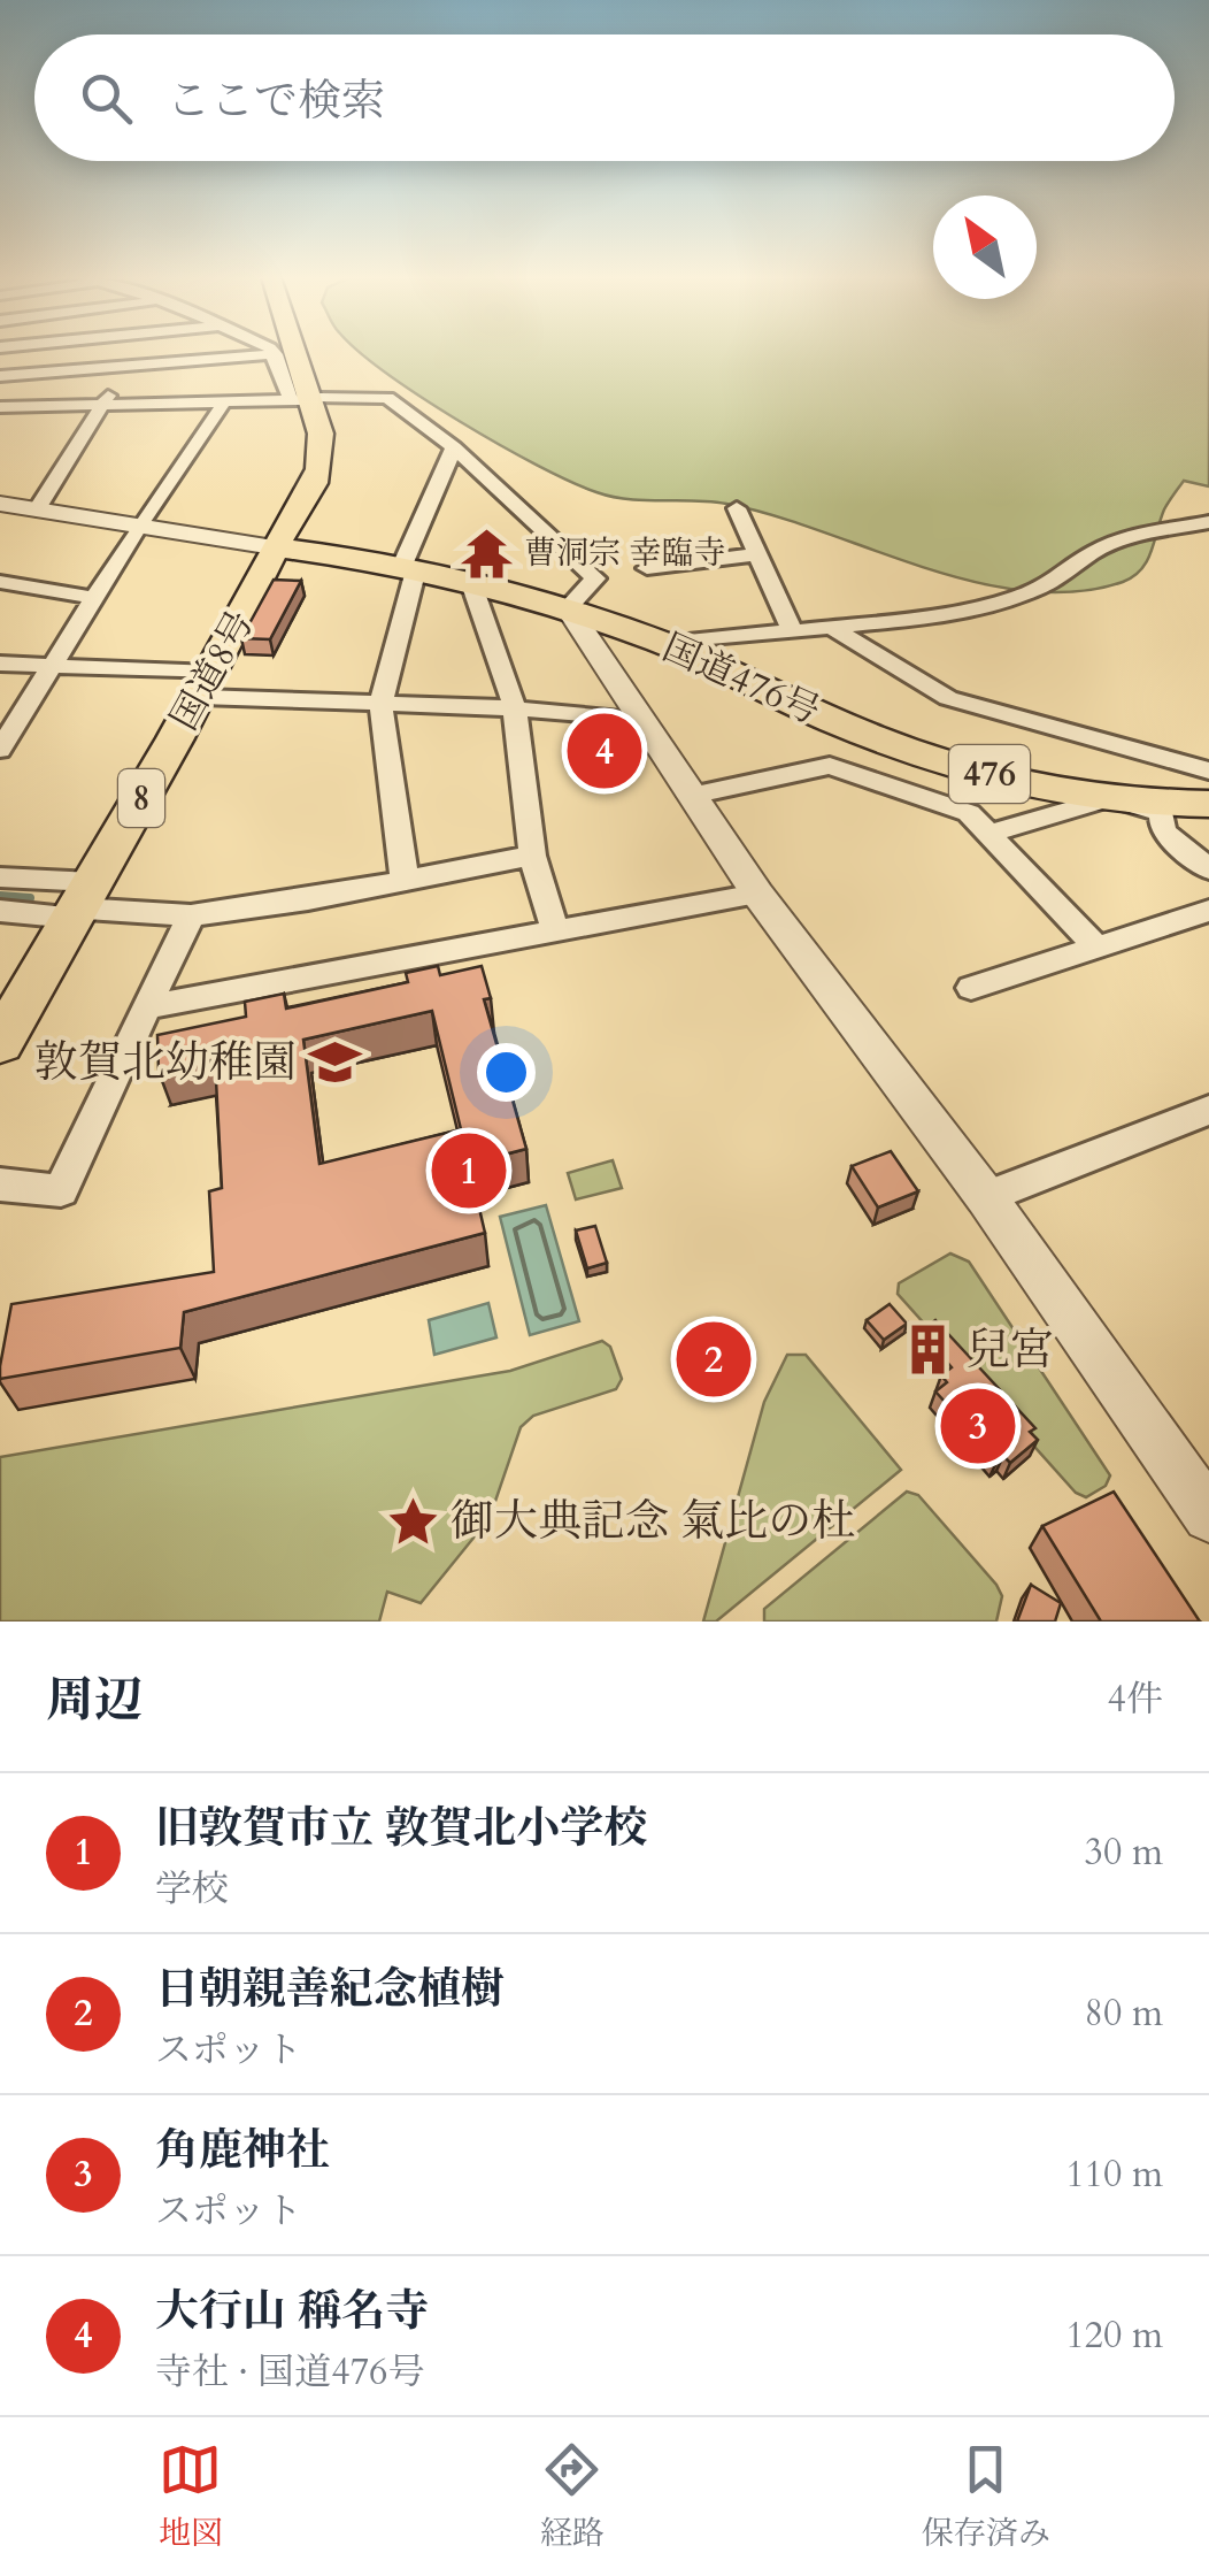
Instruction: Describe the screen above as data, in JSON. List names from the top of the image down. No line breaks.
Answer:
{"streets":{"highway":["国道8号","国道476号","476","8"]},"crossings":[["国道8号","国道476号"]],"places":{"temple":["曹洞宗 幸臨寺"],"school or university":["敦賀北幼稚園"],"building":["兒宮"],"place":["御大典記念 氣比の杜"]},"north":"top left","page":{"search":"ここで検索","pins":["4","1","2","3"],"heading":["周辺","4件"],"list":[{"mark":"1","name":"旧敦賀市立 敦賀北小学校","note":"学校","value":"30 m"},{"mark":"2","name":"日朝親善紀念植樹","note":"スポット","value":"80 m"},{"mark":"3","name":"角鹿神社","note":"スポット","value":"110 m"},{"mark":"4","name":"大行山 稱名寺","note":"寺社 · 国道476号","value":"120 m"}],"nav":["地図","経路","保存済み"]}}
